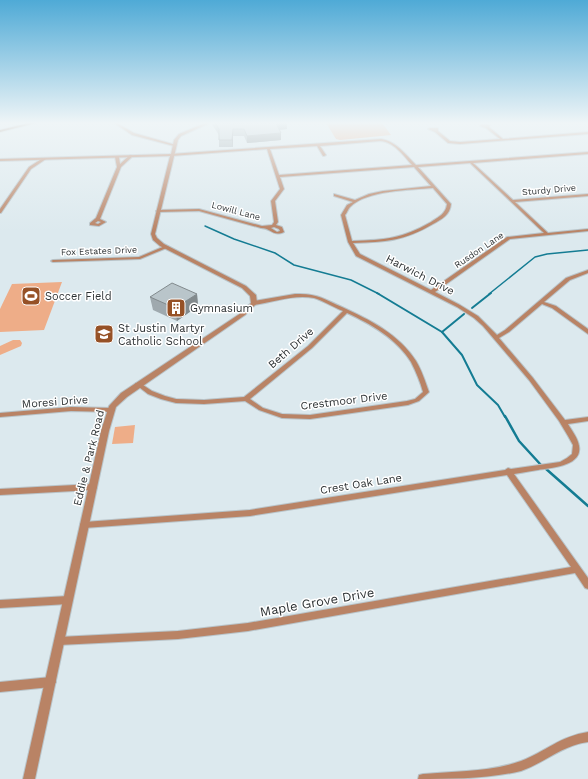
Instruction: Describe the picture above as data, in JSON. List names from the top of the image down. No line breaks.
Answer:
{"streets":{"street":["Sturdy Drive","Lowill Lane","Rusdon Lane","Fox Estates Drive","Harwich Drive","Beth Drive","Crestmoor Drive","Moresi Drive","Eddie & Park Road","Crest Oak Lane","Maple Grove Drive"]},"crossings":[["Rusdon Lane","Harwich Drive"],["Harwich Drive","Crest Oak Lane"],["Beth Drive","Crestmoor Drive"],["Moresi Drive","Eddie & Park Road"],["Eddie & Park Road","Crest Oak Lane"],["Eddie & Park Road","Maple Grove Drive"]],"places":{"sports":["Soccer Field"],"building":["Gymnasium"],"school or university":["St Justin Martyr Catholic School"]}}
